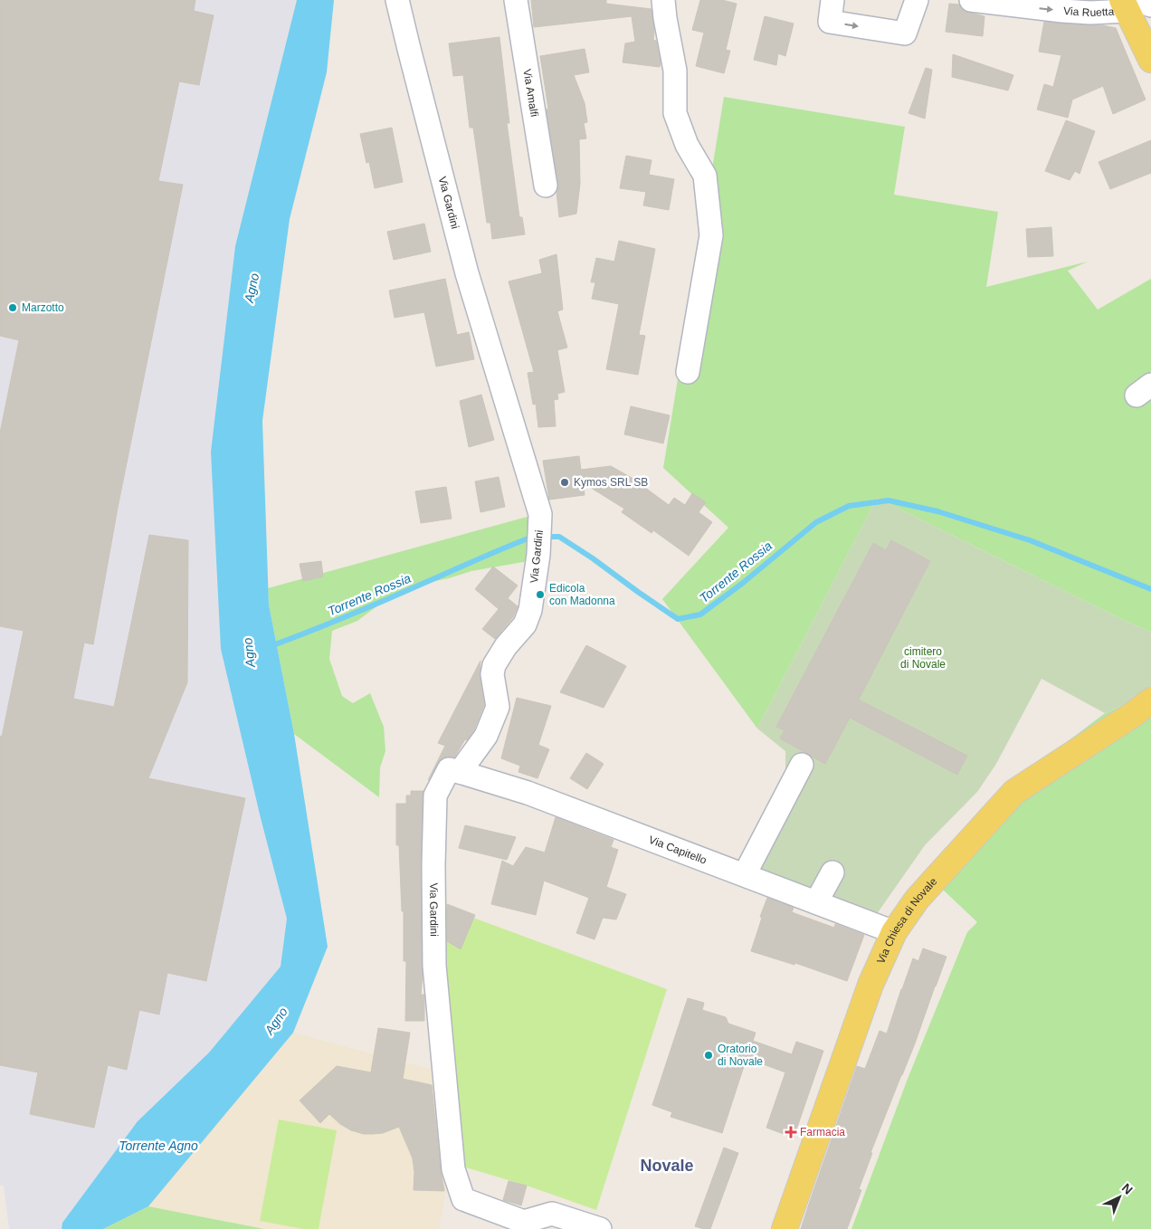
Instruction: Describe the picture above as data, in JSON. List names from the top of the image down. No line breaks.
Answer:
{"streets":{"main road":["Via Chiesa di Novale"],"street":["Via Ruetta","Via Amalfi","Via Gardini","Via Capitello"]},"crossings":[["Via Gardini","Via Capitello"],["Via Capitello","Via Chiesa di Novale"]],"one_way":["Via Ruetta"],"districts":["Novale"],"water":["Agno","Torrente Rossia","Torrente Agno"],"parks":["cimitero di Novale"],"places":{"other":["Marzotto","Kymos SRL SB","Edicola con Madonna","Oratorio di Novale"],"health":["Farmacia"]},"north":"top right"}
